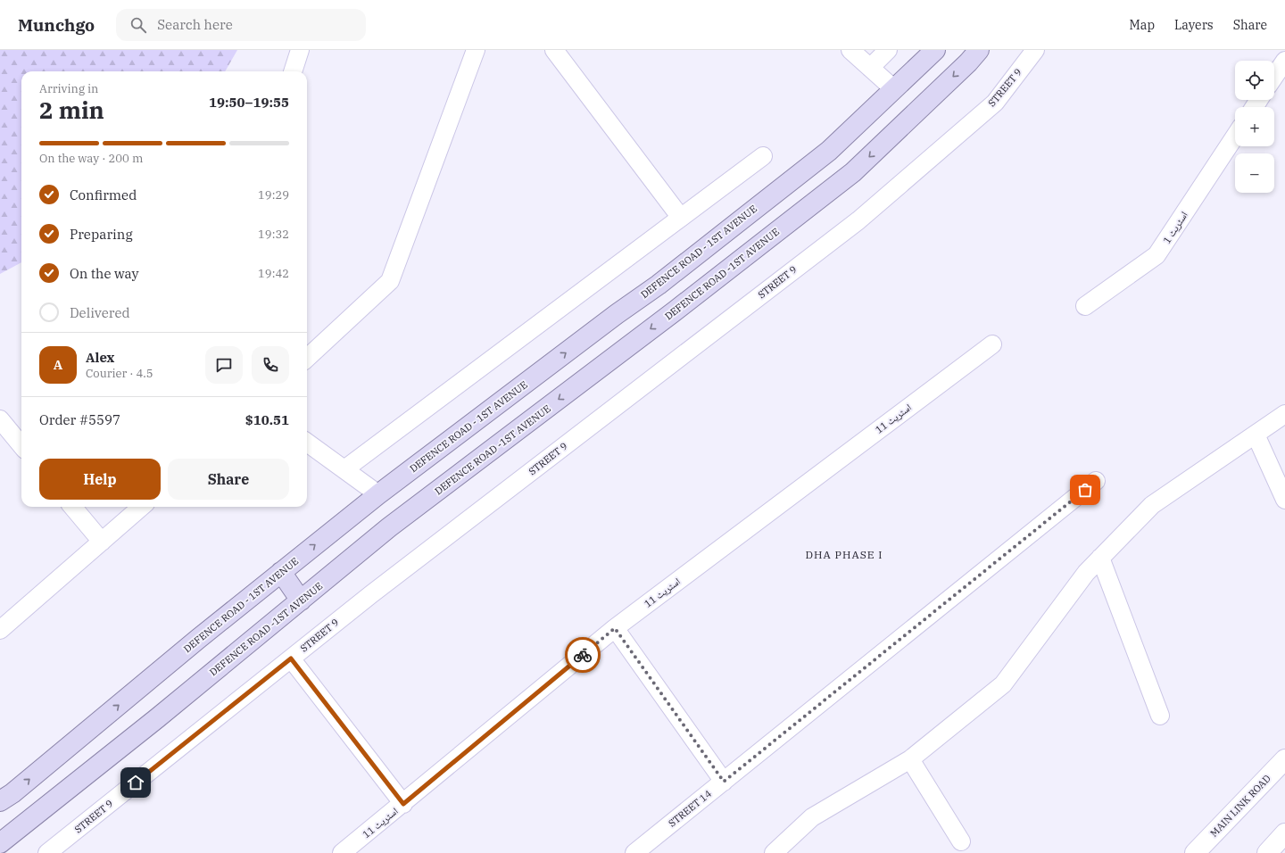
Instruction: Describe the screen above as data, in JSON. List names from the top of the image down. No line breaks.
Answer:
{"streets":{"main road":["DEFENCE ROAD - 1ST AVENUE","DEFENCE ROAD -1ST AVENUE"],"street":["STREET 9","اسٹریٹ 1","اسٹریٹ 11","MAIN LINK ROAD","STREET 14"]},"one_way":["DEFENCE ROAD - 1ST AVENUE","DEFENCE ROAD -1ST AVENUE"],"districts":["DHA PHASE I"],"page":{"header":"Munchgo","search":"Search here","nav":["Map","Layers","Share"],"map_buttons":["+","−"],"heading":["2 min","Arriving in","19:50–19:55"],"panel":["Alex","Courier · 4.5","Order #5597","$10.51"],"bar":"On the way · 200 m","list":[["Confirmed","19:29"],["Preparing","19:32"],["On the way","19:42"],"Delivered"],"round":"A","buttons":["Help","Share"]}}
